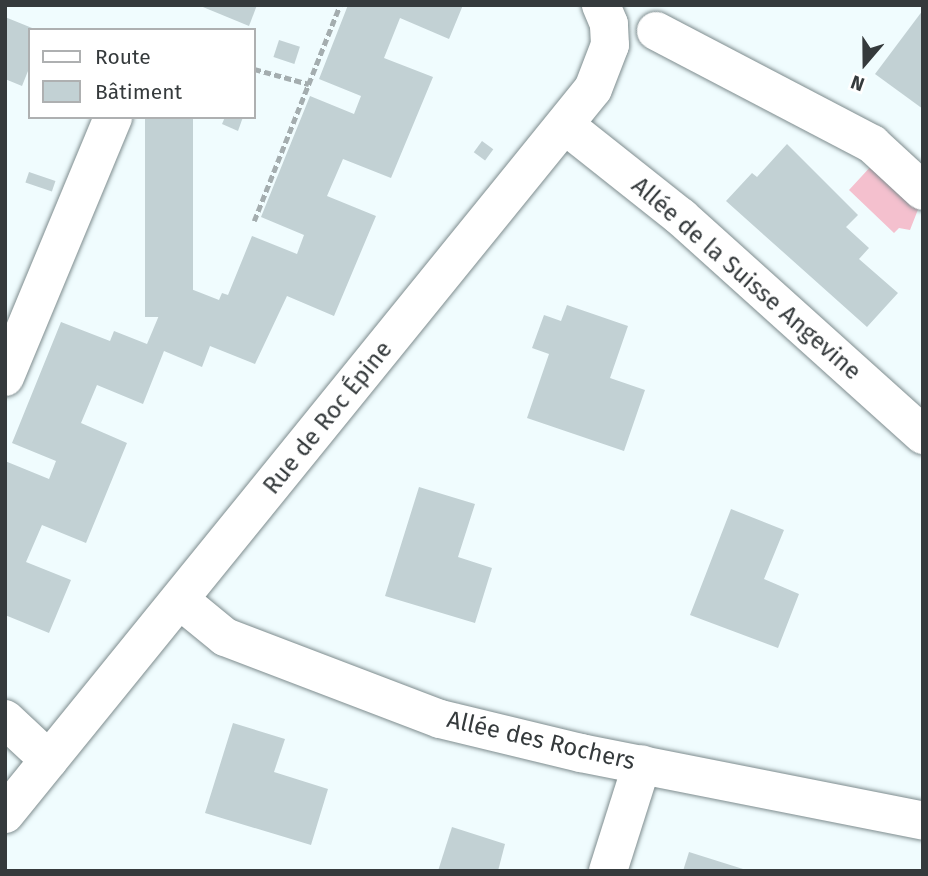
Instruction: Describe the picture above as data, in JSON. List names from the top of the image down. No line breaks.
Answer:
{"streets":{"street":["Allée de la Suisse Angevine","Rue de Roc Épine","Allée des Rochers"]},"crossings":[["Allée de la Suisse Angevine","Rue de Roc Épine"],["Rue de Roc Épine","Allée des Rochers"]],"legend":["Route","Bâtiment"],"north":"bottom"}
